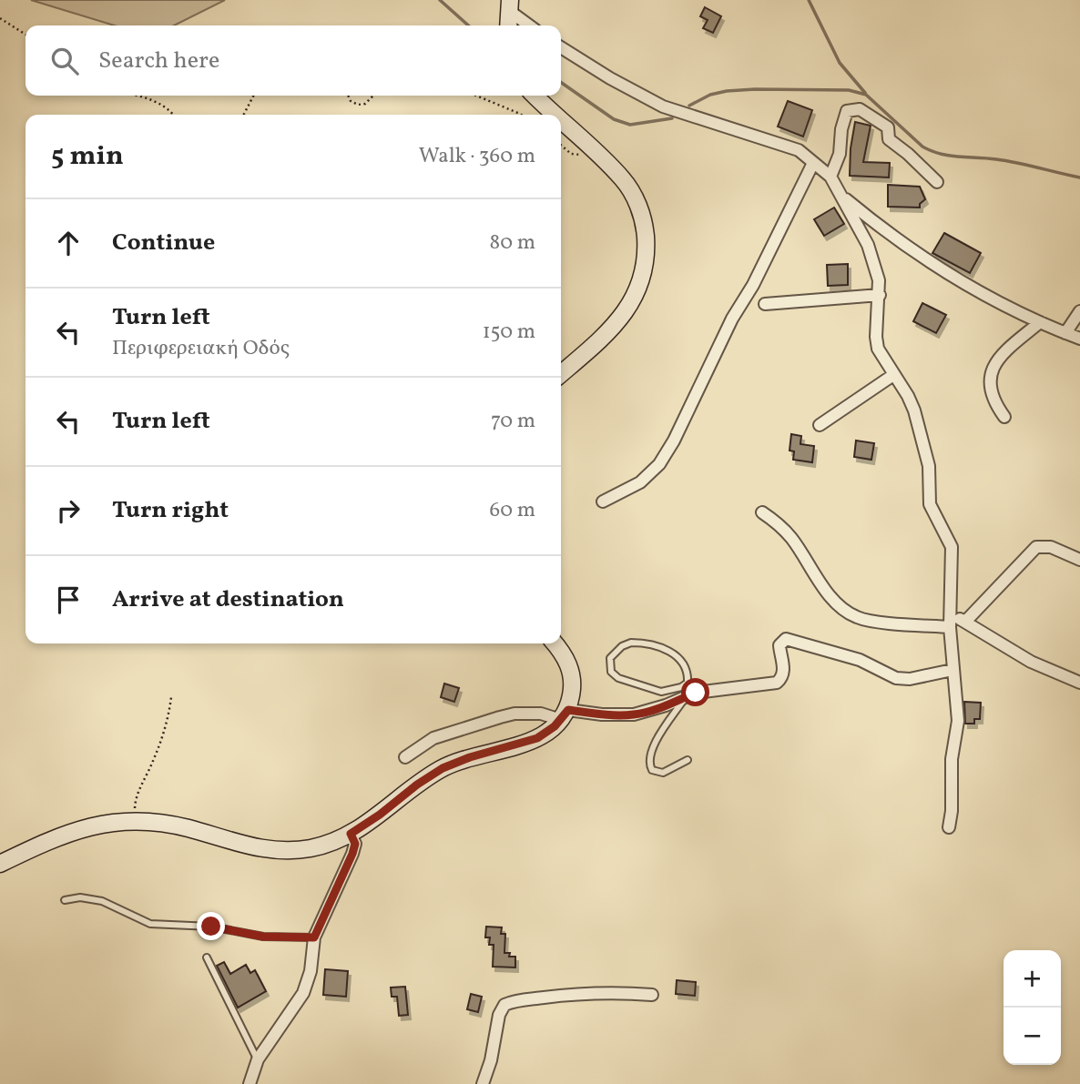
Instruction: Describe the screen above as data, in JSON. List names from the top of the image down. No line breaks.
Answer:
{"page":{"search":"Search here","heading":["5 min","Walk · 360 m"],"list":[["Continue","80 m"],["Turn left","Περιφερειακή Οδός","150 m"],["Turn left","70 m"],["Turn right","60 m"],"Arrive at destination"],"map_buttons":["+","−"]}}
